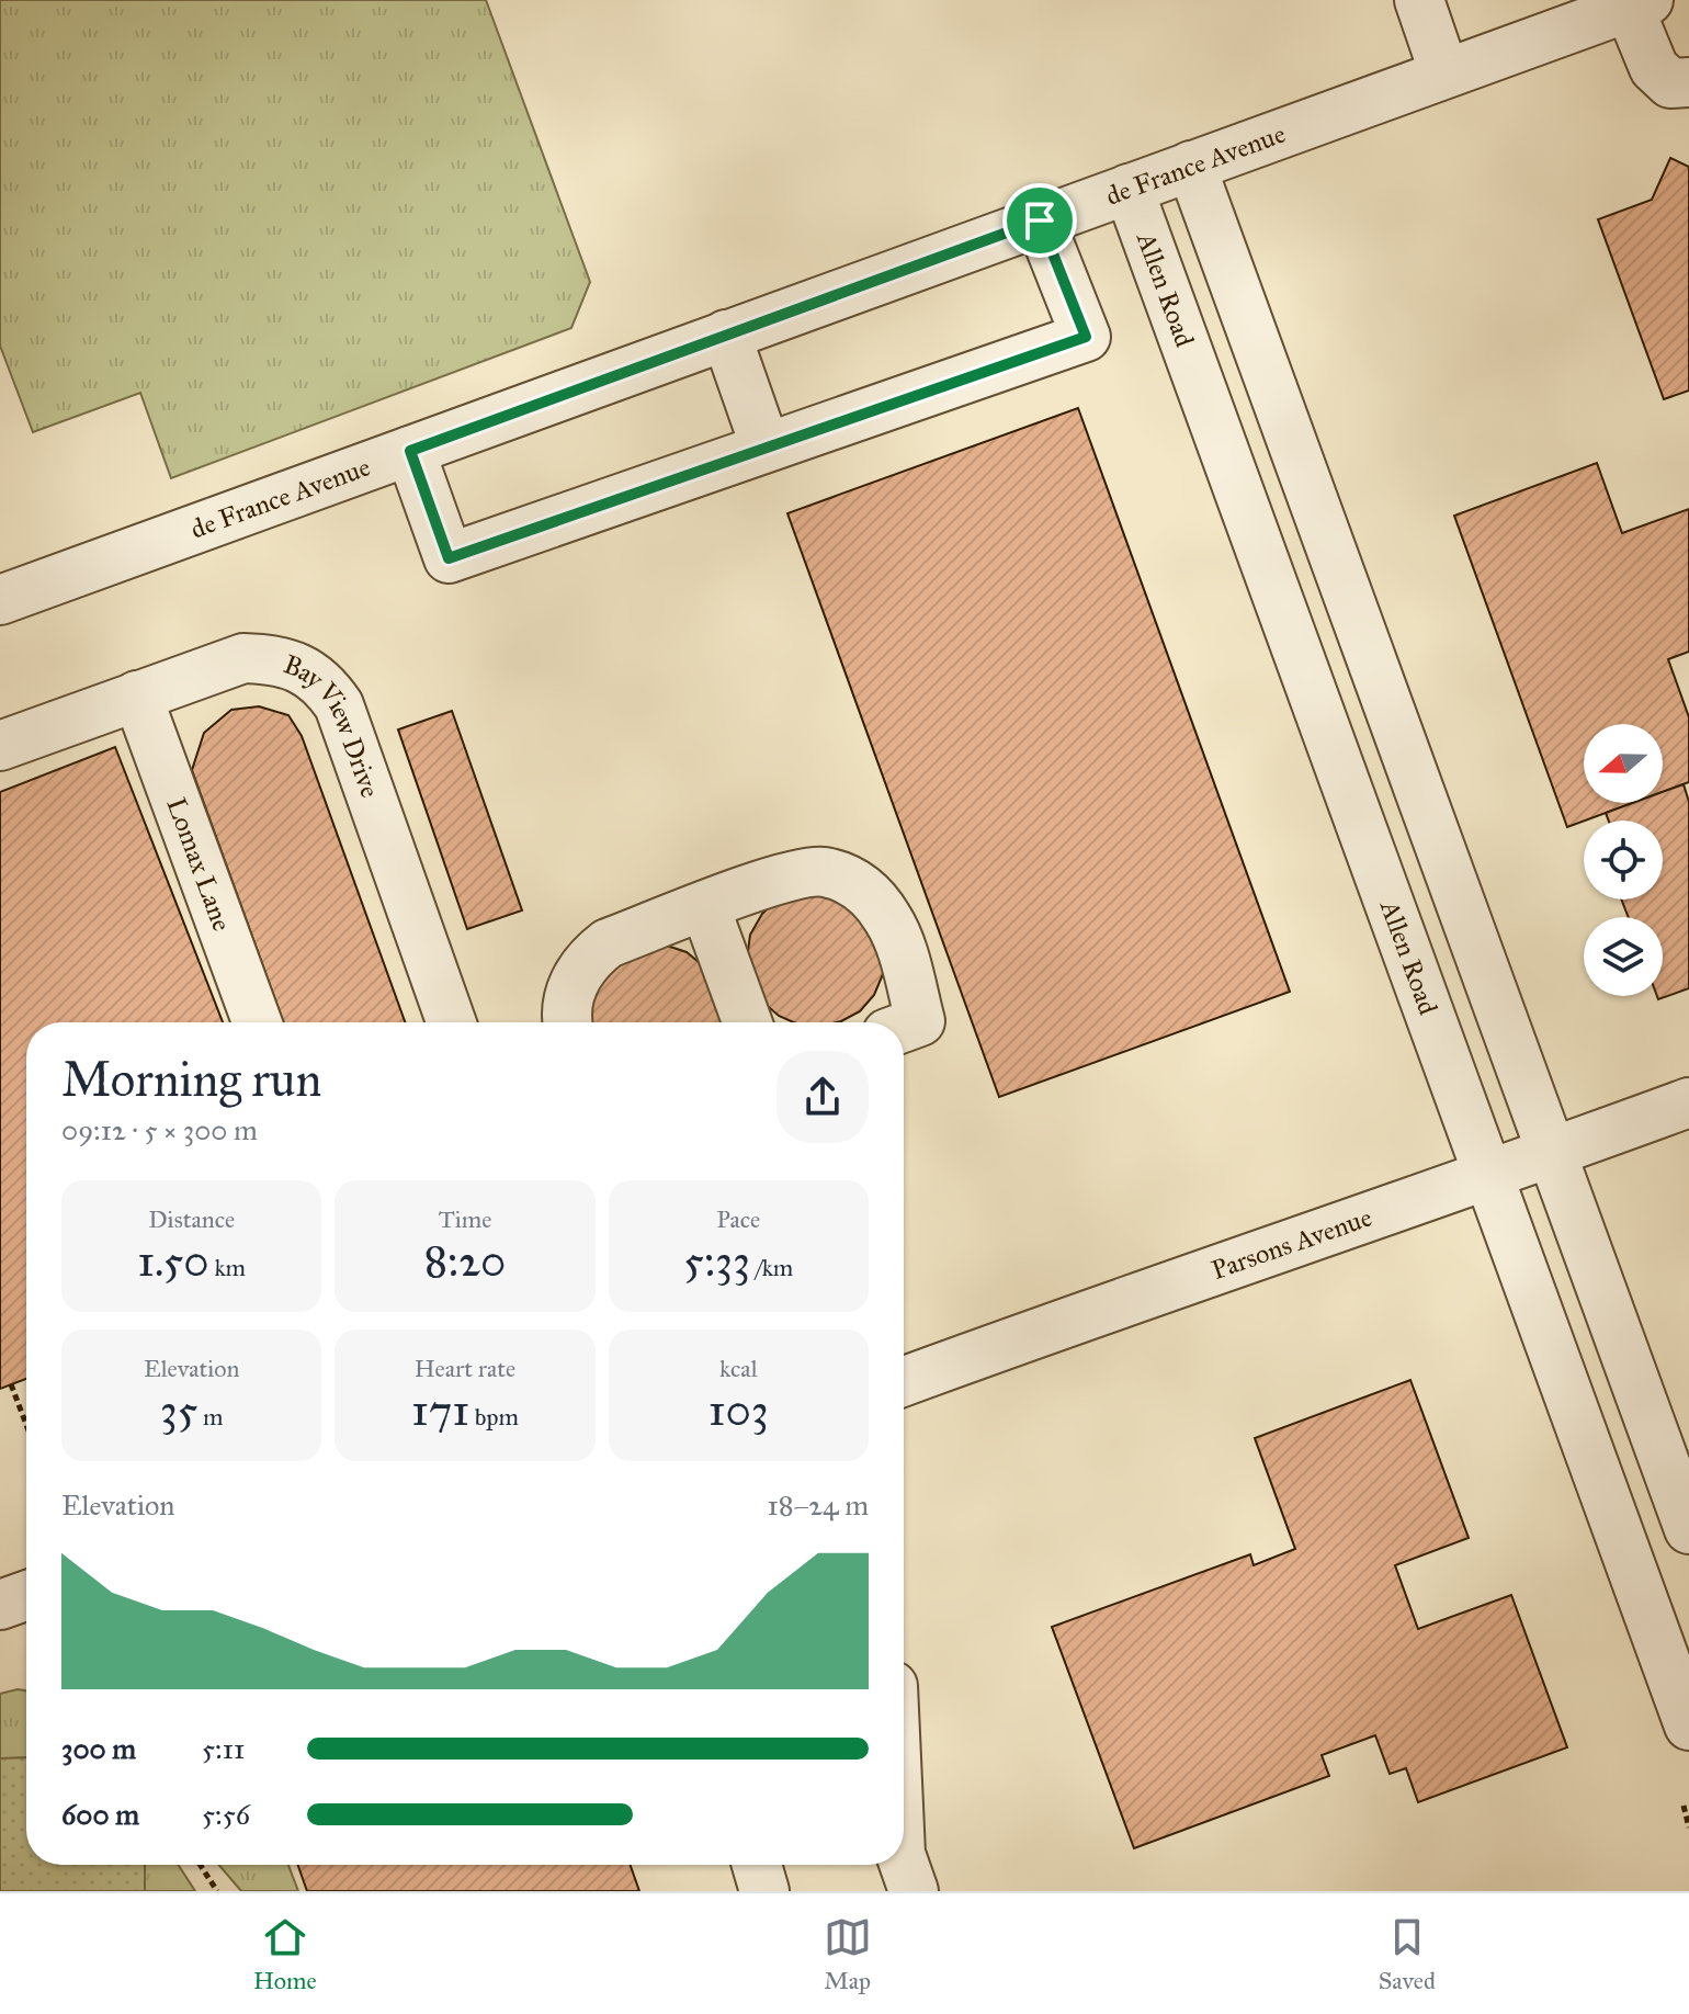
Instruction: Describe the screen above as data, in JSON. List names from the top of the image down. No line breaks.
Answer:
{"streets":{"street":["de France Avenue","Allen Road","Bay View Drive","Lomax Lane","Parsons Avenue"]},"crossings":[["de France Avenue","Allen Road"],["Allen Road","Parsons Avenue"],["Bay View Drive","Lomax Lane"]],"north":"left","page":{"heading":["Morning run","09:12 · 5 × 300 m"],"stats":[["Distance","1.50 km"],["Time","8:20"],["Pace","5:33 /km"],["Elevation","35 m"],["Heart rate","171 bpm"],["kcal","103"]],"chart":["Elevation","18–24 m"],"list":[{"name":"300 m","note":"5:11"},{"name":"600 m","note":"5:56"}],"tabs":["Home","Map","Saved"]}}
